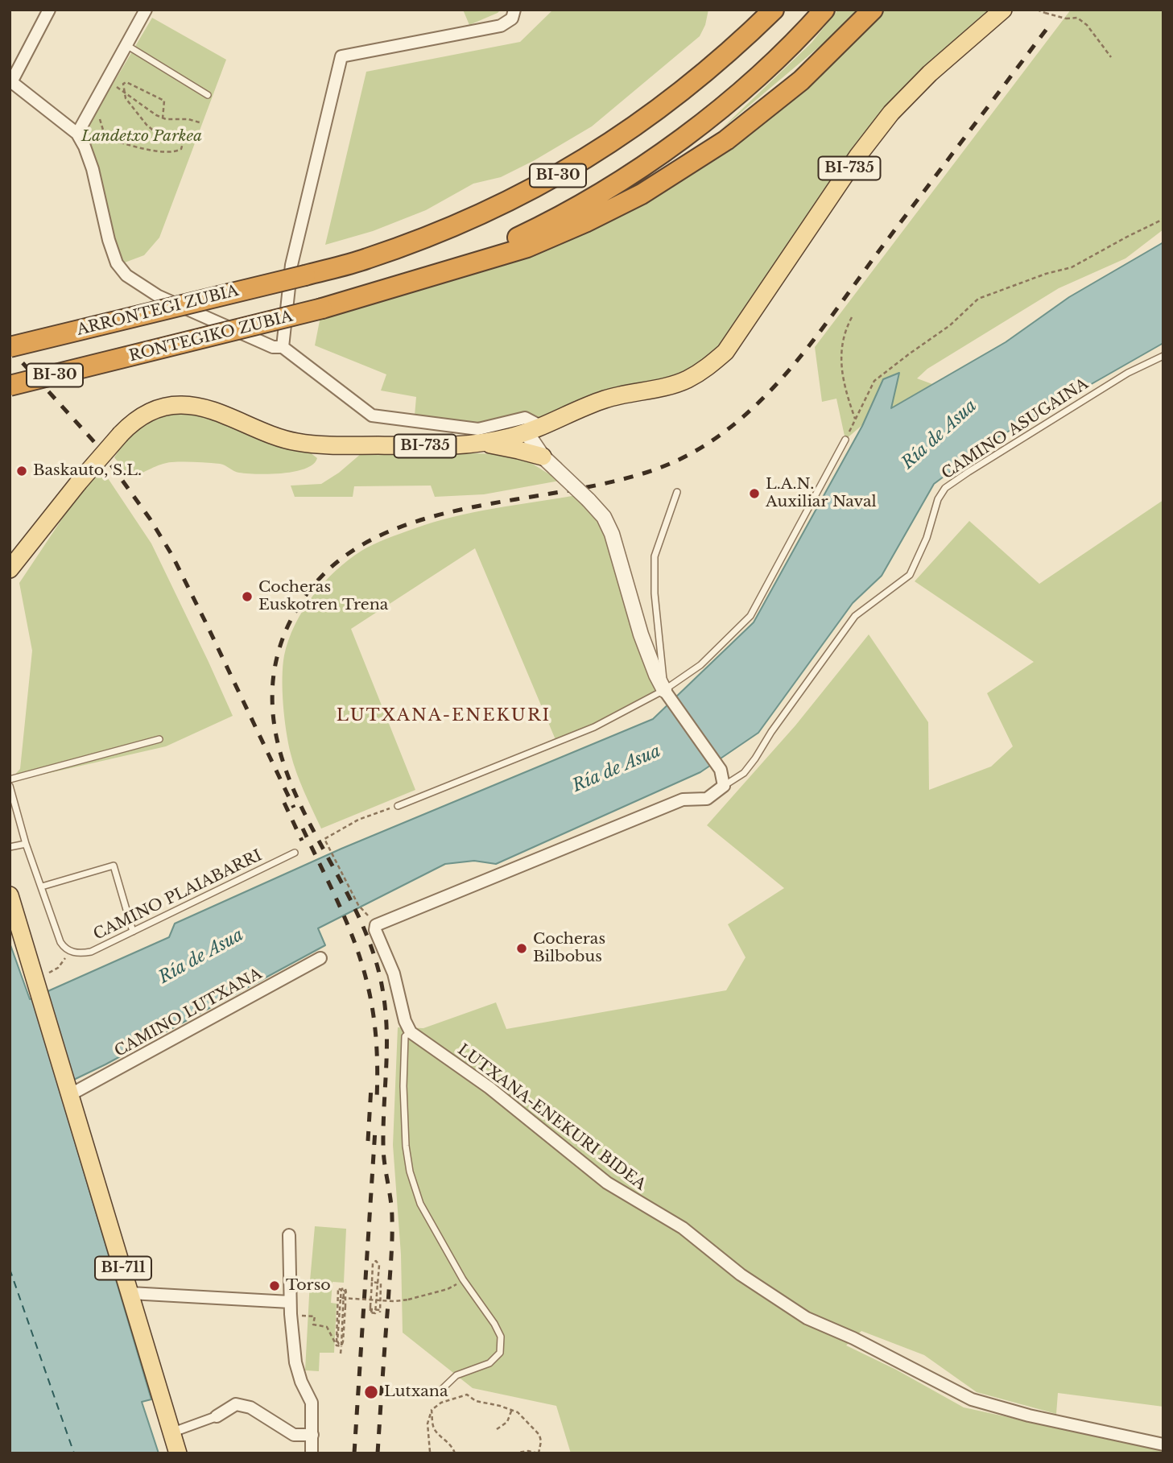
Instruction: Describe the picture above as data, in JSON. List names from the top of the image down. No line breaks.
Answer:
{"streets":{"highway":["BI-30","ARRONTEGI ZUBIA","RONTEGIKO ZUBIA"],"main road":["BI-735","BI-711"],"street":["CAMINO LUTXANA","LUTXANA-ENEKURI BIDEA"],"lane":["CAMINO ASUGAINA","CAMINO PLAIABARRI"]},"crossings":[["BI-30","ARRONTEGI ZUBIA"],["BI-30","RONTEGIKO ZUBIA"],["CAMINO LUTXANA","BI-711"]],"districts":["LUTXANA-ENEKURI"],"water":["Ría de Asua"],"parks":["Landetxo Parkea"],"places":["Baskauto, S.L.","L.A.N. Auxiliar Naval","Cocheras Euskotren Trena","Cocheras Bilbobus","Torso","Lutxana"]}
